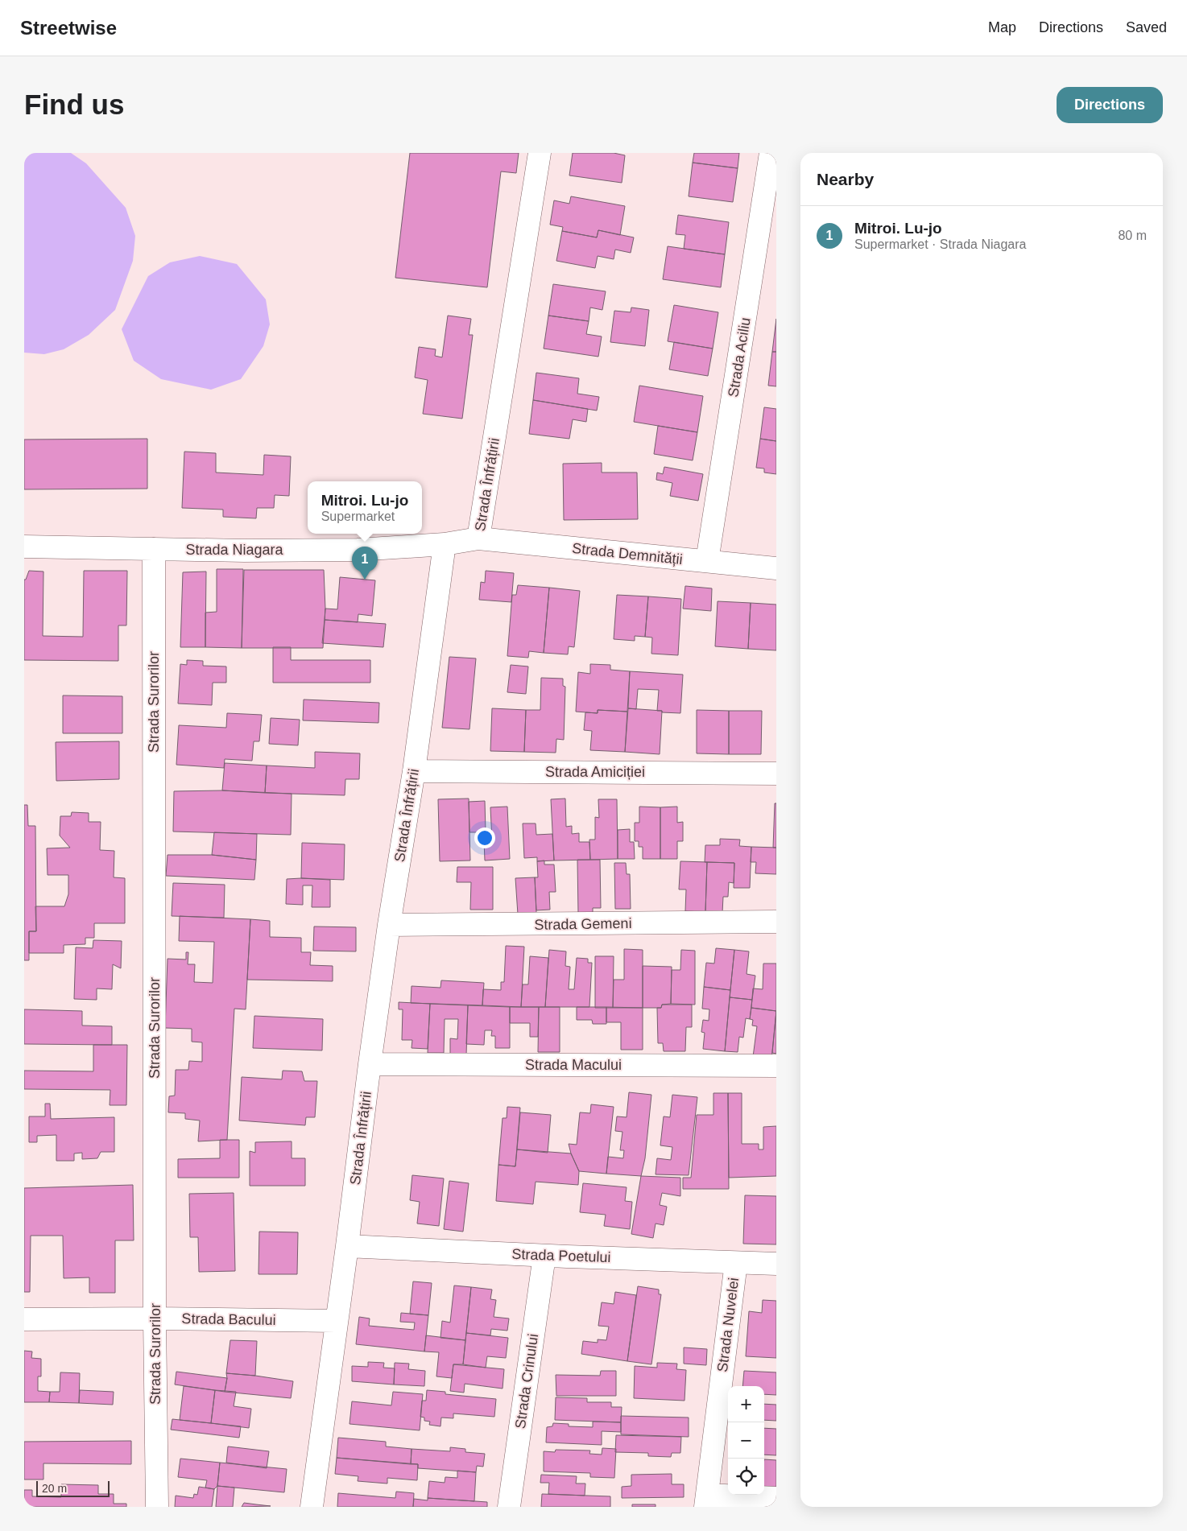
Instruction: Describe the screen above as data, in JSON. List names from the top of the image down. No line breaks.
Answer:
{"streets":{"street":["Strada Aciliu","Strada Înfrățirii","Strada Niagara","Strada Demnității","Strada Surorilor","Strada Amiciției","Strada Gemeni","Strada Macului","Strada Poetului","Strada Bacului","Strada Nuvelei","Strada Crinului"]},"crossings":[["Strada Aciliu","Strada Demnității"],["Strada Înfrățirii","Strada Niagara"],["Strada Înfrățirii","Strada Demnității"],["Strada Înfrățirii","Strada Amiciției"],["Strada Înfrățirii","Strada Gemeni"],["Strada Înfrățirii","Strada Macului"],["Strada Înfrățirii","Strada Poetului"],["Strada Înfrățirii","Strada Bacului"],["Strada Niagara","Strada Surorilor"],["Strada Surorilor","Strada Bacului"],["Strada Poetului","Strada Nuvelei"],["Strada Poetului","Strada Crinului"]],"scale_bar":"20 m","page":{"header":"Streetwise","nav":["Map","Directions","Saved"],"buttons":"Directions","title":"Find us","heading":"Nearby","list":[{"mark":"1","name":"Mitroi. Lu-jo","note":"Supermarket · Strada Niagara","value":"80 m"}],"popup":["Mitroi. Lu-jo","Supermarket"],"pins":"1","map_buttons":["+","−"],"scale":"20 m"}}
